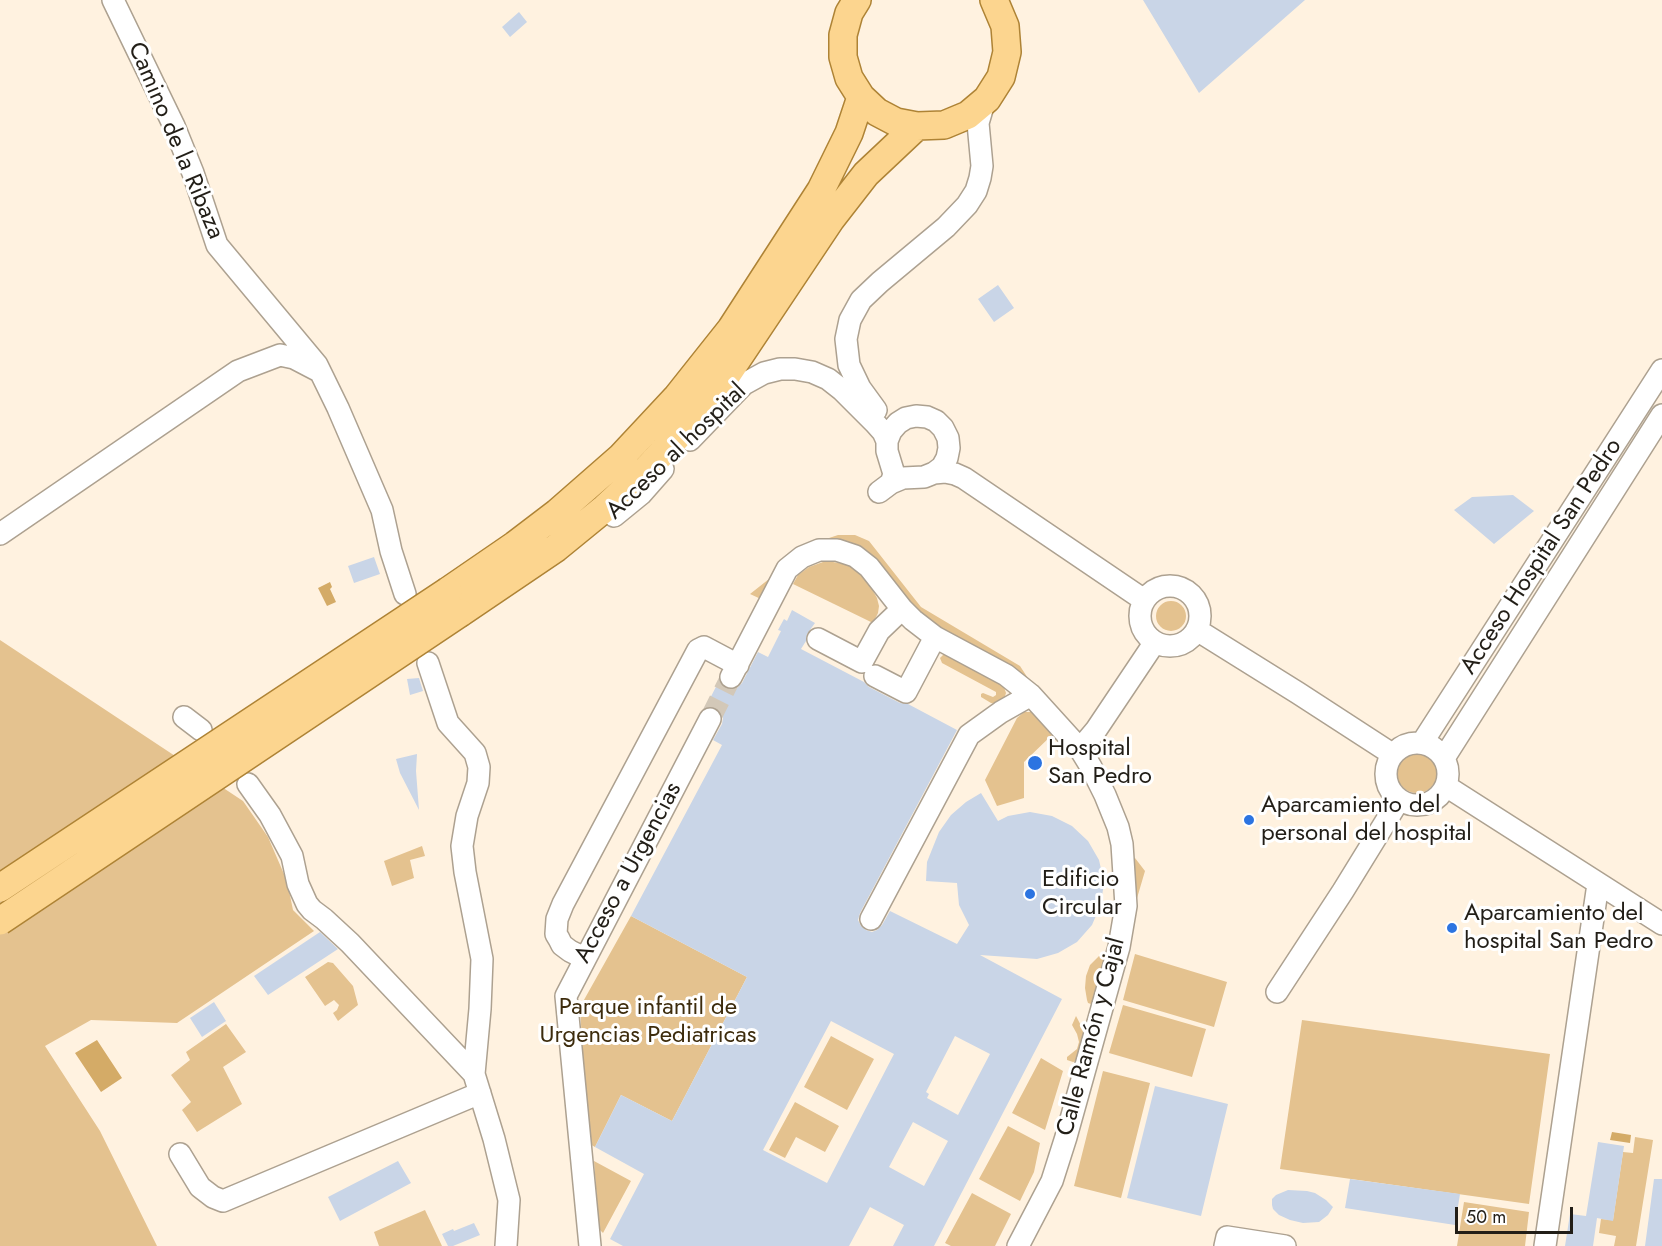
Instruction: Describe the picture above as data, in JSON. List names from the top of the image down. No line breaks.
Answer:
{"streets":{"street":["Camino de la Ribaza","Acceso al hospital","Acceso Hospital San Pedro","Acceso a Urgencias","Calle Ramón y Cajal"]},"crossings":[["Acceso a Urgencias","Calle Ramón y Cajal"]],"parks":["Parque infantil de Urgencias Pediatricas"],"places":["Hospital San Pedro","Aparcamiento del personal del hospital","Edificio Circular","Aparcamiento del hospital San Pedro"],"scale_bar":"50 m"}
